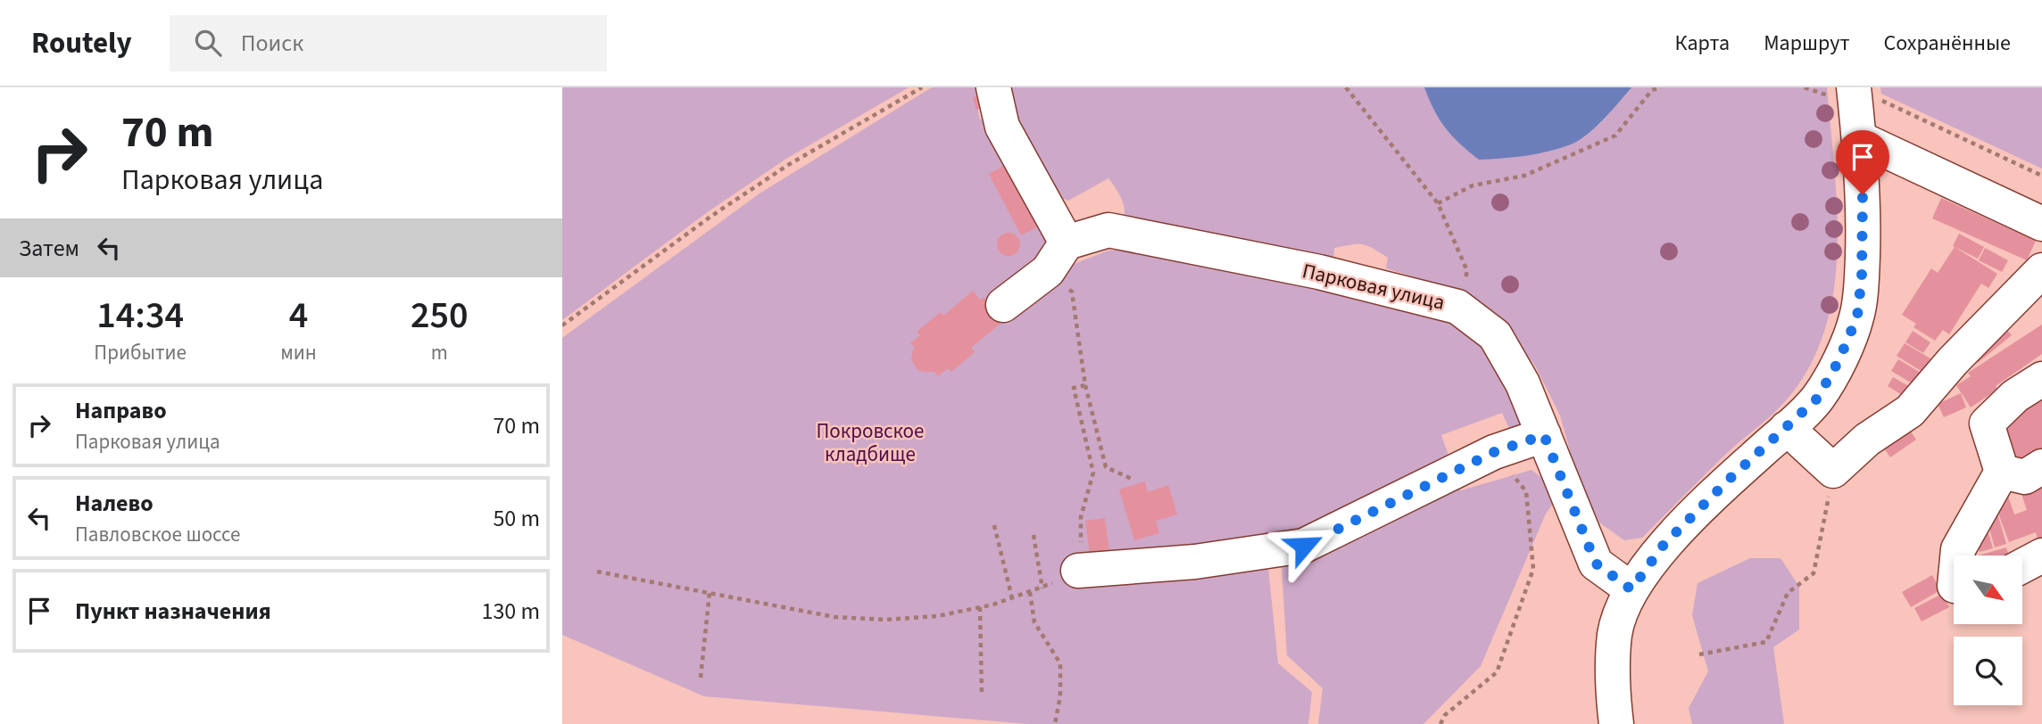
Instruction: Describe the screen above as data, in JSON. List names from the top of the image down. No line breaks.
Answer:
{"streets":{"street":["Парковая улица"]},"parks":["Покровское кладбище"],"north":"bottom right","page":{"header":"Routely","search":"Поиск","nav":["Карта","Маршрут","Сохранённые"],"turn":["70 m","Парковая улица"],"then":"Затем","eta":["14:34","Прибытие","4","мин","250","m"],"list":[{"name":"Направо","note":"Парковая улица","value":"70 m"},{"name":"Налево","note":"Павловское шоссе","value":"50 m"},{"name":"Пункт назначения","value":"130 m"}]}}
